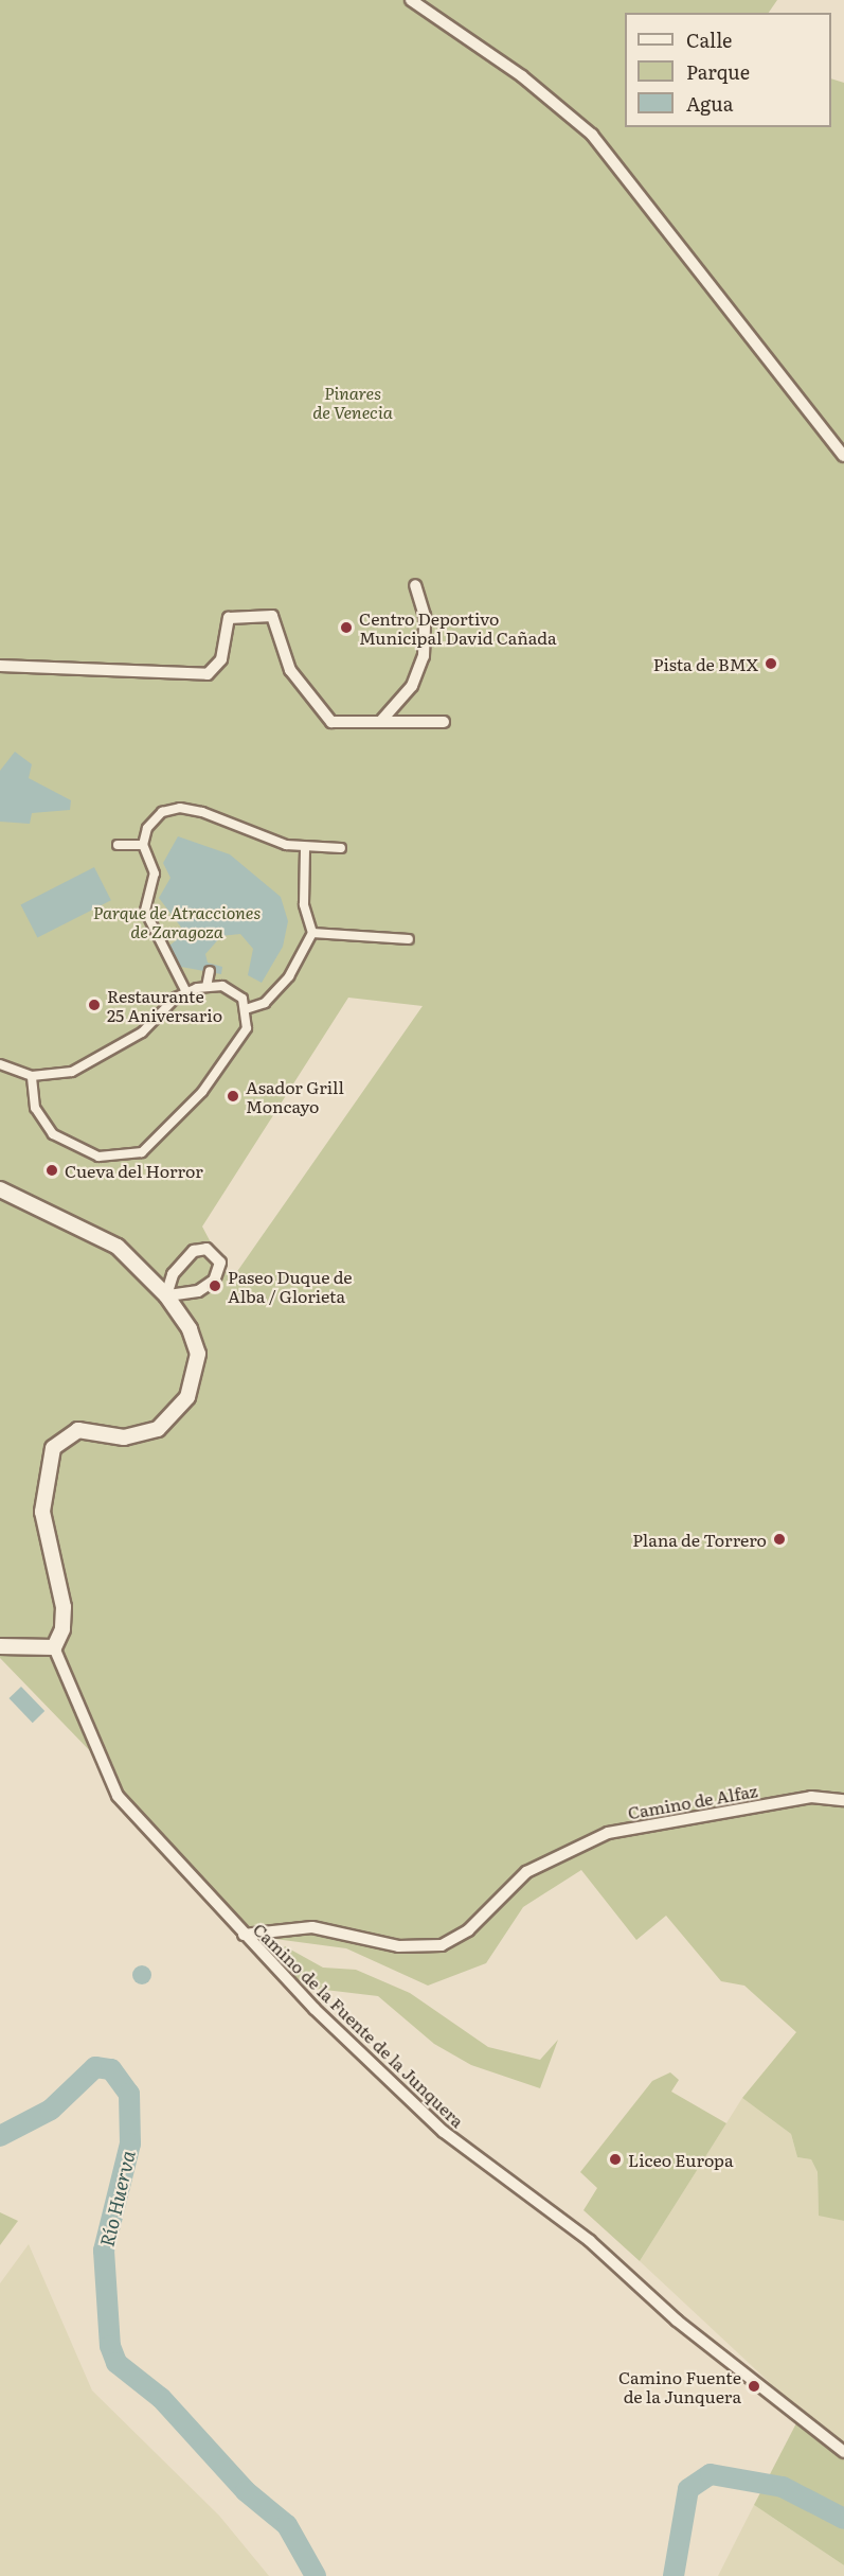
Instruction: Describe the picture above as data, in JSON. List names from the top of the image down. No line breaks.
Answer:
{"streets":{"street":["Camino de Alfaz","Camino de la Fuente de la Junquera"]},"crossings":[["Camino de Alfaz","Camino de la Fuente de la Junquera"]],"water":["Río Huerva"],"parks":["Pinares de Venecia","Parque de Atracciones de Zaragoza"],"places":["Centro Deportivo Municipal David Cañada","Pista de BMX","Restaurante 25 Aniversario","Asador Grill Moncayo","Cueva del Horror","Paseo Duque de Alba / Glorieta","Plana de Torrero","Liceo Europa","Camino Fuente de la Junquera"],"legend":["Calle","Parque","Agua"]}
